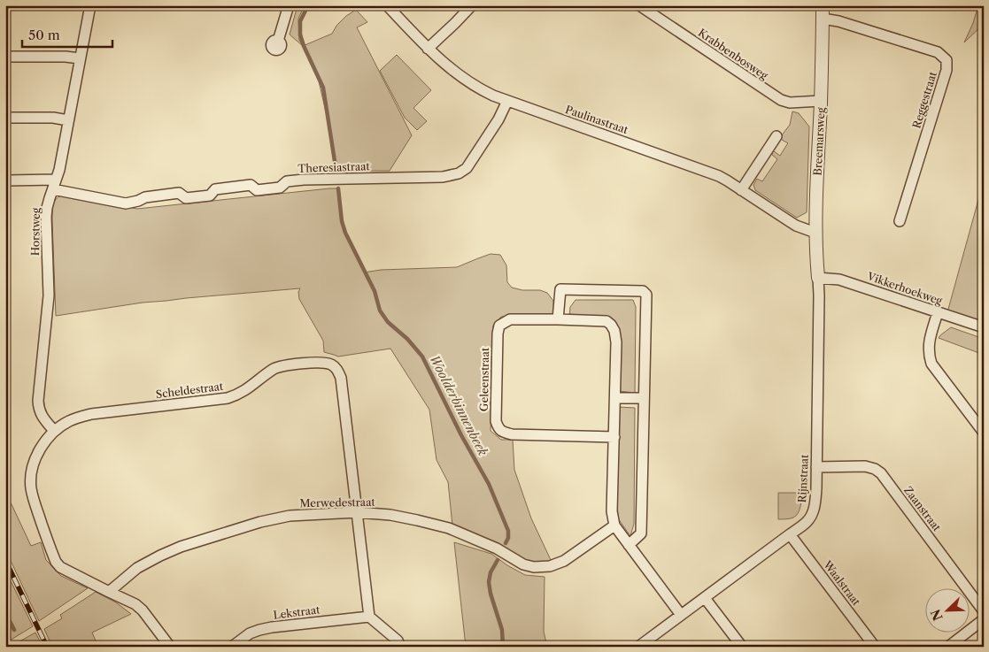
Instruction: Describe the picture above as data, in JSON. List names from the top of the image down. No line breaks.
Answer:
{"streets":{"street":["Krabbenbosweg","Reggestraat","Paulinastraat","Breemarsweg","Theresiastraat","Horstweg","Vikkerhoekweg","Geleenstraat","Scheldestraat","Rijnstraat","Merwedestraat","Zaanstraat","Waalstraat","Lekstraat"]},"crossings":[["Krabbenbosweg","Breemarsweg"],["Reggestraat","Breemarsweg"],["Paulinastraat","Breemarsweg"],["Paulinastraat","Theresiastraat"],["Breemarsweg","Vikkerhoekweg"],["Breemarsweg","Rijnstraat"],["Theresiastraat","Horstweg"],["Horstweg","Scheldestraat"],["Vikkerhoekweg","Rijnstraat"],["Geleenstraat","Merwedestraat"],["Scheldestraat","Merwedestraat"],["Scheldestraat","Lekstraat"],["Rijnstraat","Zaanstraat"],["Rijnstraat","Waalstraat"]],"water":["Woolderbinnenbeek"],"scale_bar":"50 m","north":"bottom left"}
